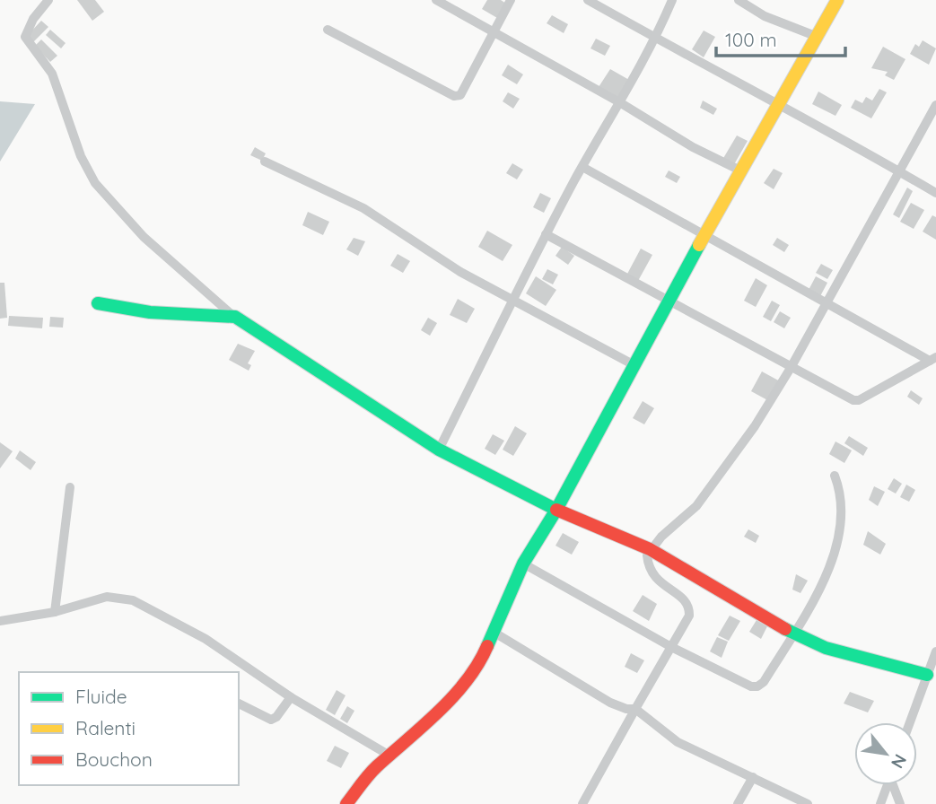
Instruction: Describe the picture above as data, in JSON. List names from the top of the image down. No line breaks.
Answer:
{"legend":["Fluide","Ralenti","Bouchon"],"scale_bar":"100 m","north":"bottom right"}
